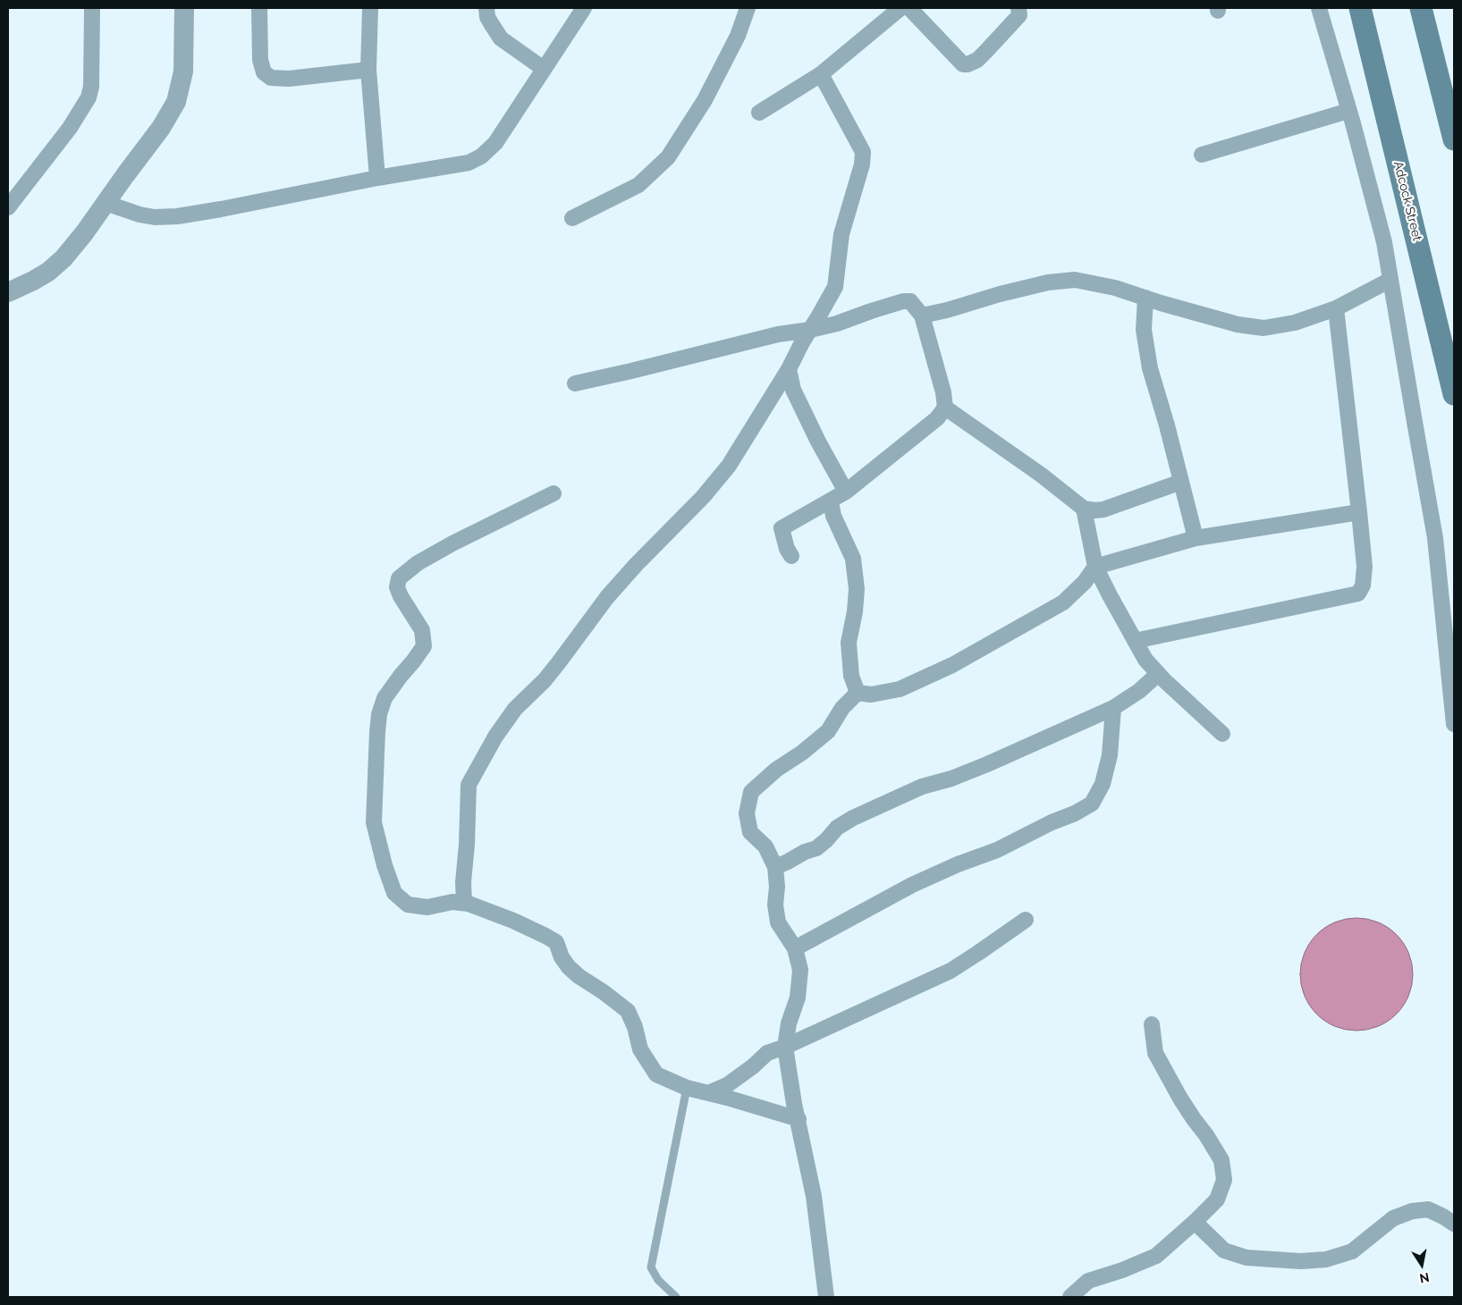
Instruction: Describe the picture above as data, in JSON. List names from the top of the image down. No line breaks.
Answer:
{"streets":{"main road":["Adcock Street"]},"north":"bottom"}
